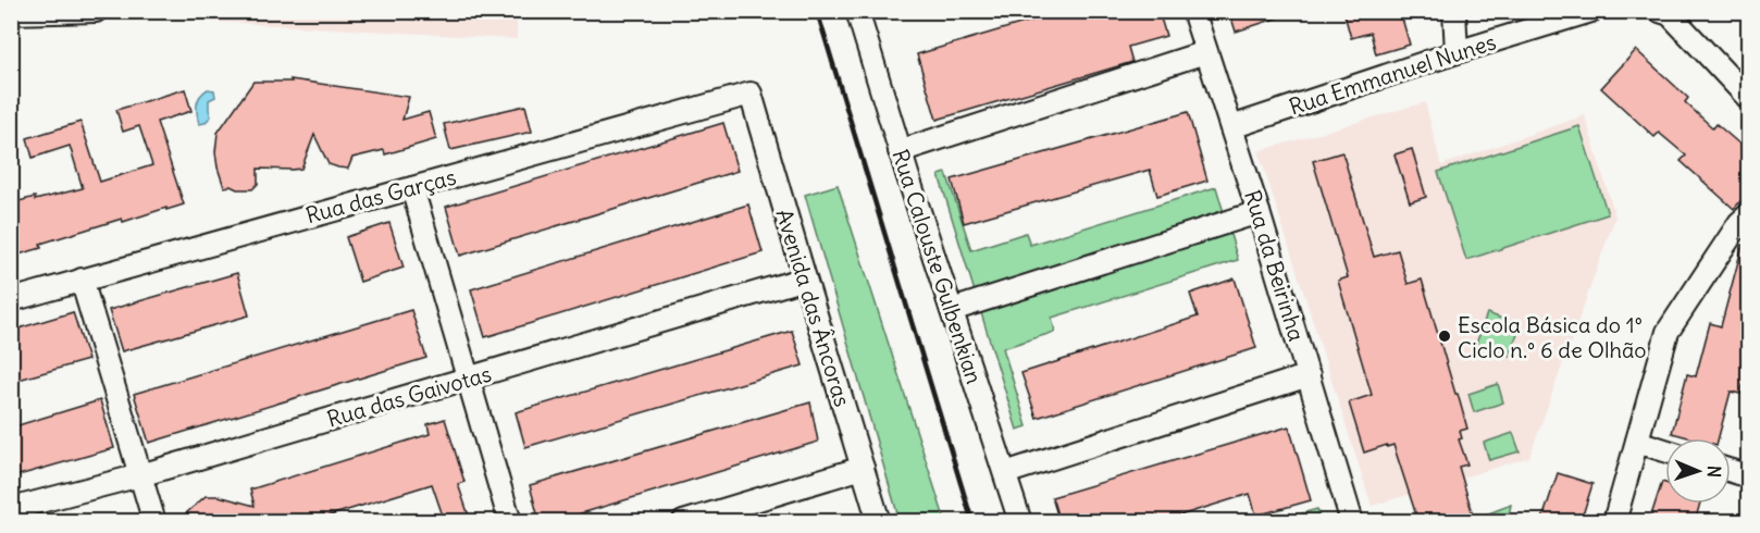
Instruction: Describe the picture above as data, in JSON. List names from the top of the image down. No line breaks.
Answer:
{"streets":{"street":["Rua Emmanuel Nunes","Rua das Garças","Rua da Beirinha","Rua Calouste Gulbenkian","Avenida das Âncoras","Rua das Gaivotas"]},"crossings":[["Rua Emmanuel Nunes","Rua da Beirinha"],["Rua das Garças","Avenida das Âncoras"],["Avenida das Âncoras","Rua das Gaivotas"]],"places":["Escola Básica do 1º Ciclo n.º 6 de Olhão"],"north":"right"}
